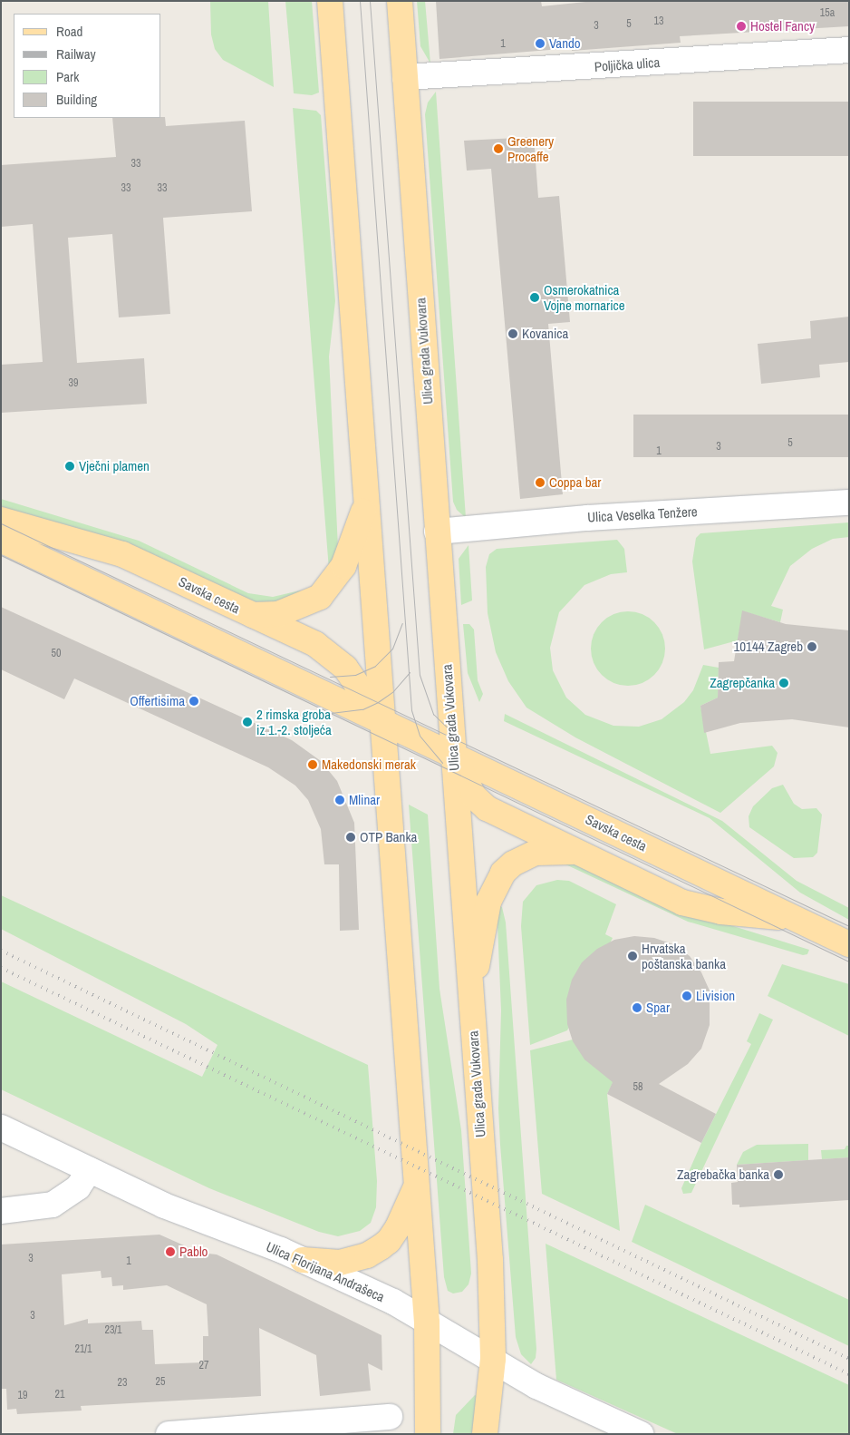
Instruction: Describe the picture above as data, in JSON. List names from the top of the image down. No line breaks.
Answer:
{"streets":{"main road":["Ulica grada Vukovara","Savska cesta"],"street":["Poljička ulica","Ulica Veselka Tenžere","Ulica Florijana Andrašeca"]},"crossings":[["Poljička ulica","Ulica grada Vukovara"],["Ulica grada Vukovara","Ulica Veselka Tenžere"],["Ulica grada Vukovara","Savska cesta"],["Ulica grada Vukovara","Ulica Florijana Andrašeca"]],"places":["Hostel Fancy","Vando","Greenery Procaffe","Osmerokatnica Vojne mornarice","Kovanica","Vječni plamen","Coppa bar","10144 Zagreb","Zagrepčanka","Offertisima","2 rimska groba iz 1.-2. stoljeća","Makedonski merak","Mlinar","OTP Banka","Hrvatska poštanska banka","Livision","Spar","Zagrebačka banka","Pablo"],"house_numbers":["15a","13","5","3","1","33","33","33","39","5","3","1","50","58","3","1","3","23/1","21/1","27","25","23","21","19"],"legend":["Road","Railway","Park","Building"]}
